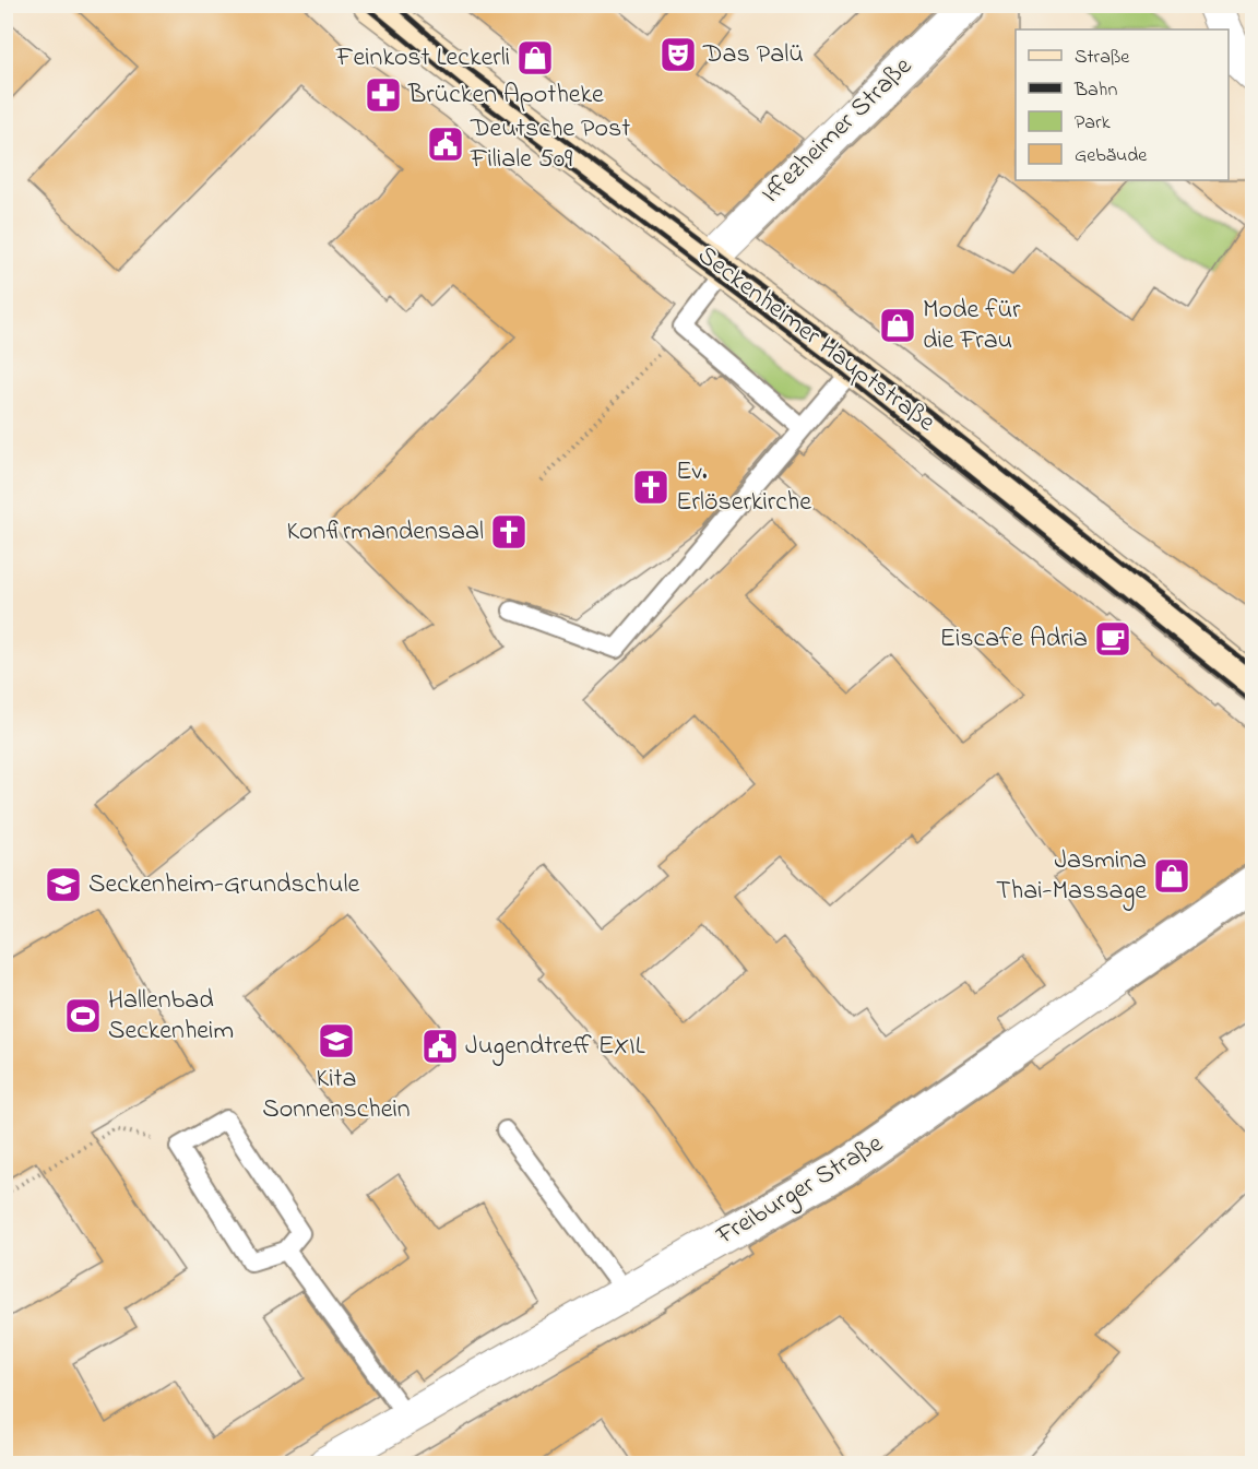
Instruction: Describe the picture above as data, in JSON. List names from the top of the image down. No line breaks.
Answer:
{"streets":{"main road":["Seckenheimer Hauptstraße"],"street":["Iffezheimer Straße","Freiburger Straße"]},"crossings":[["Iffezheimer Straße","Seckenheimer Hauptstraße"]],"places":{"theatre":["Das Palü"],"shop":["Feinkost Leckerli","Mode für die Frau","Jasmina Thai-Massage"],"pharmacy":["Brücken Apotheke"],"public building":["Deutsche Post Filiale 509","Jugendtreff EXIL"],"church":["Ev. Erlöserkirche","Konfirmandensaal"],"cafe":["Eiscafe Adria"],"school or university":["Seckenheim-Grundschule","Kita Sonnenschein"],"sports":["Hallenbad Seckenheim"]},"legend":["Straße","Bahn","Park","Gebäude"]}
